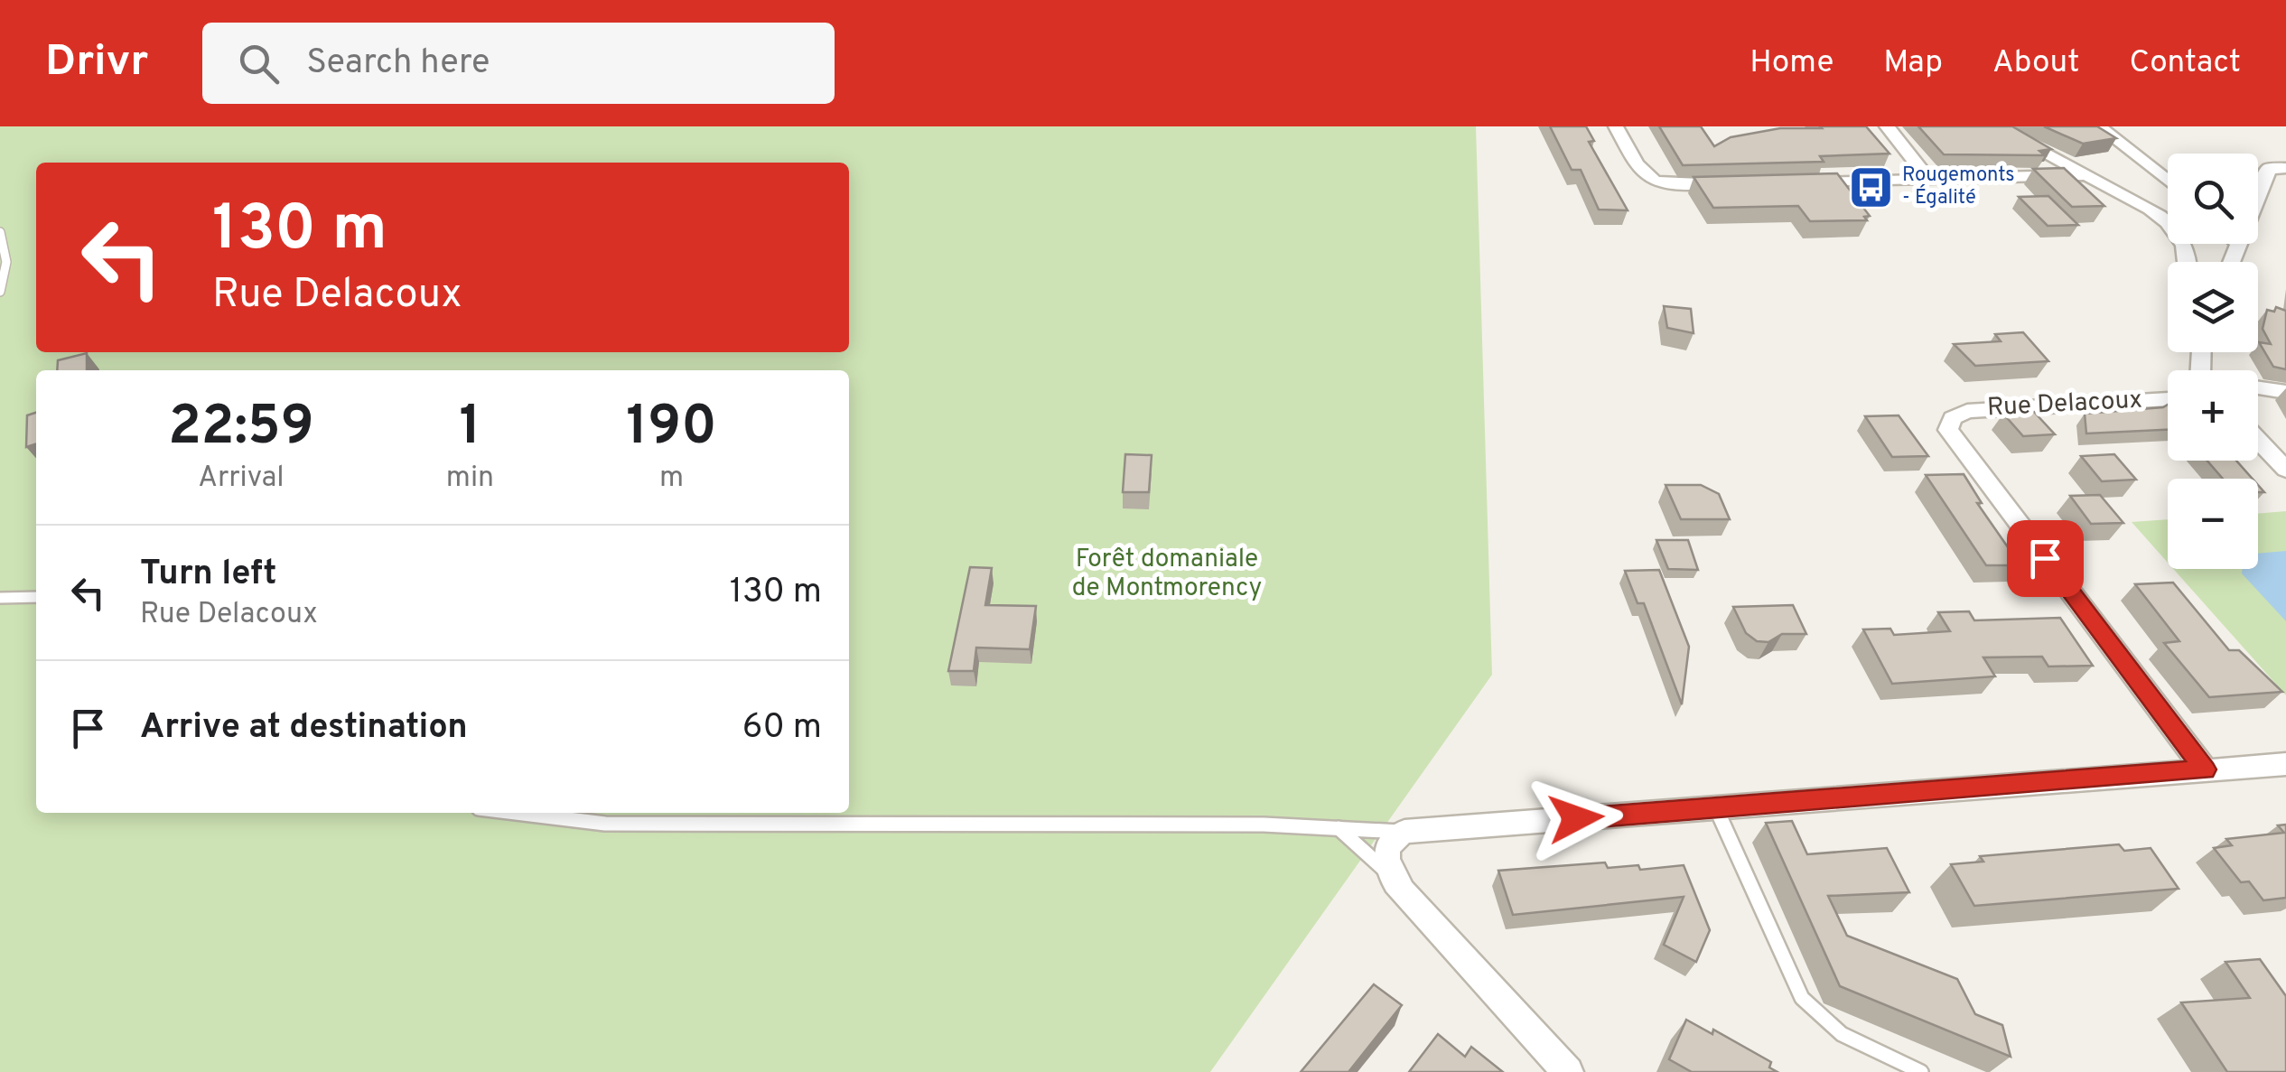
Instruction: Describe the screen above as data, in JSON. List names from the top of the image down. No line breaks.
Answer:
{"streets":{"street":["Rue Delacoux"]},"parks":["Forêt domaniale de Montmorency"],"places":{"bus stop":["Rougemonts - Égalité"]},"page":{"header":"Drivr","search":"Search here","nav":["Home","Map","About","Contact"],"map_buttons":["+","−"],"turn":["130 m","Rue Delacoux"],"eta":["22:59","Arrival","1","min","190","m"],"list":[{"name":"Turn left","note":"Rue Delacoux","value":"130 m"},{"name":"Arrive at destination","value":"60 m"}]}}
